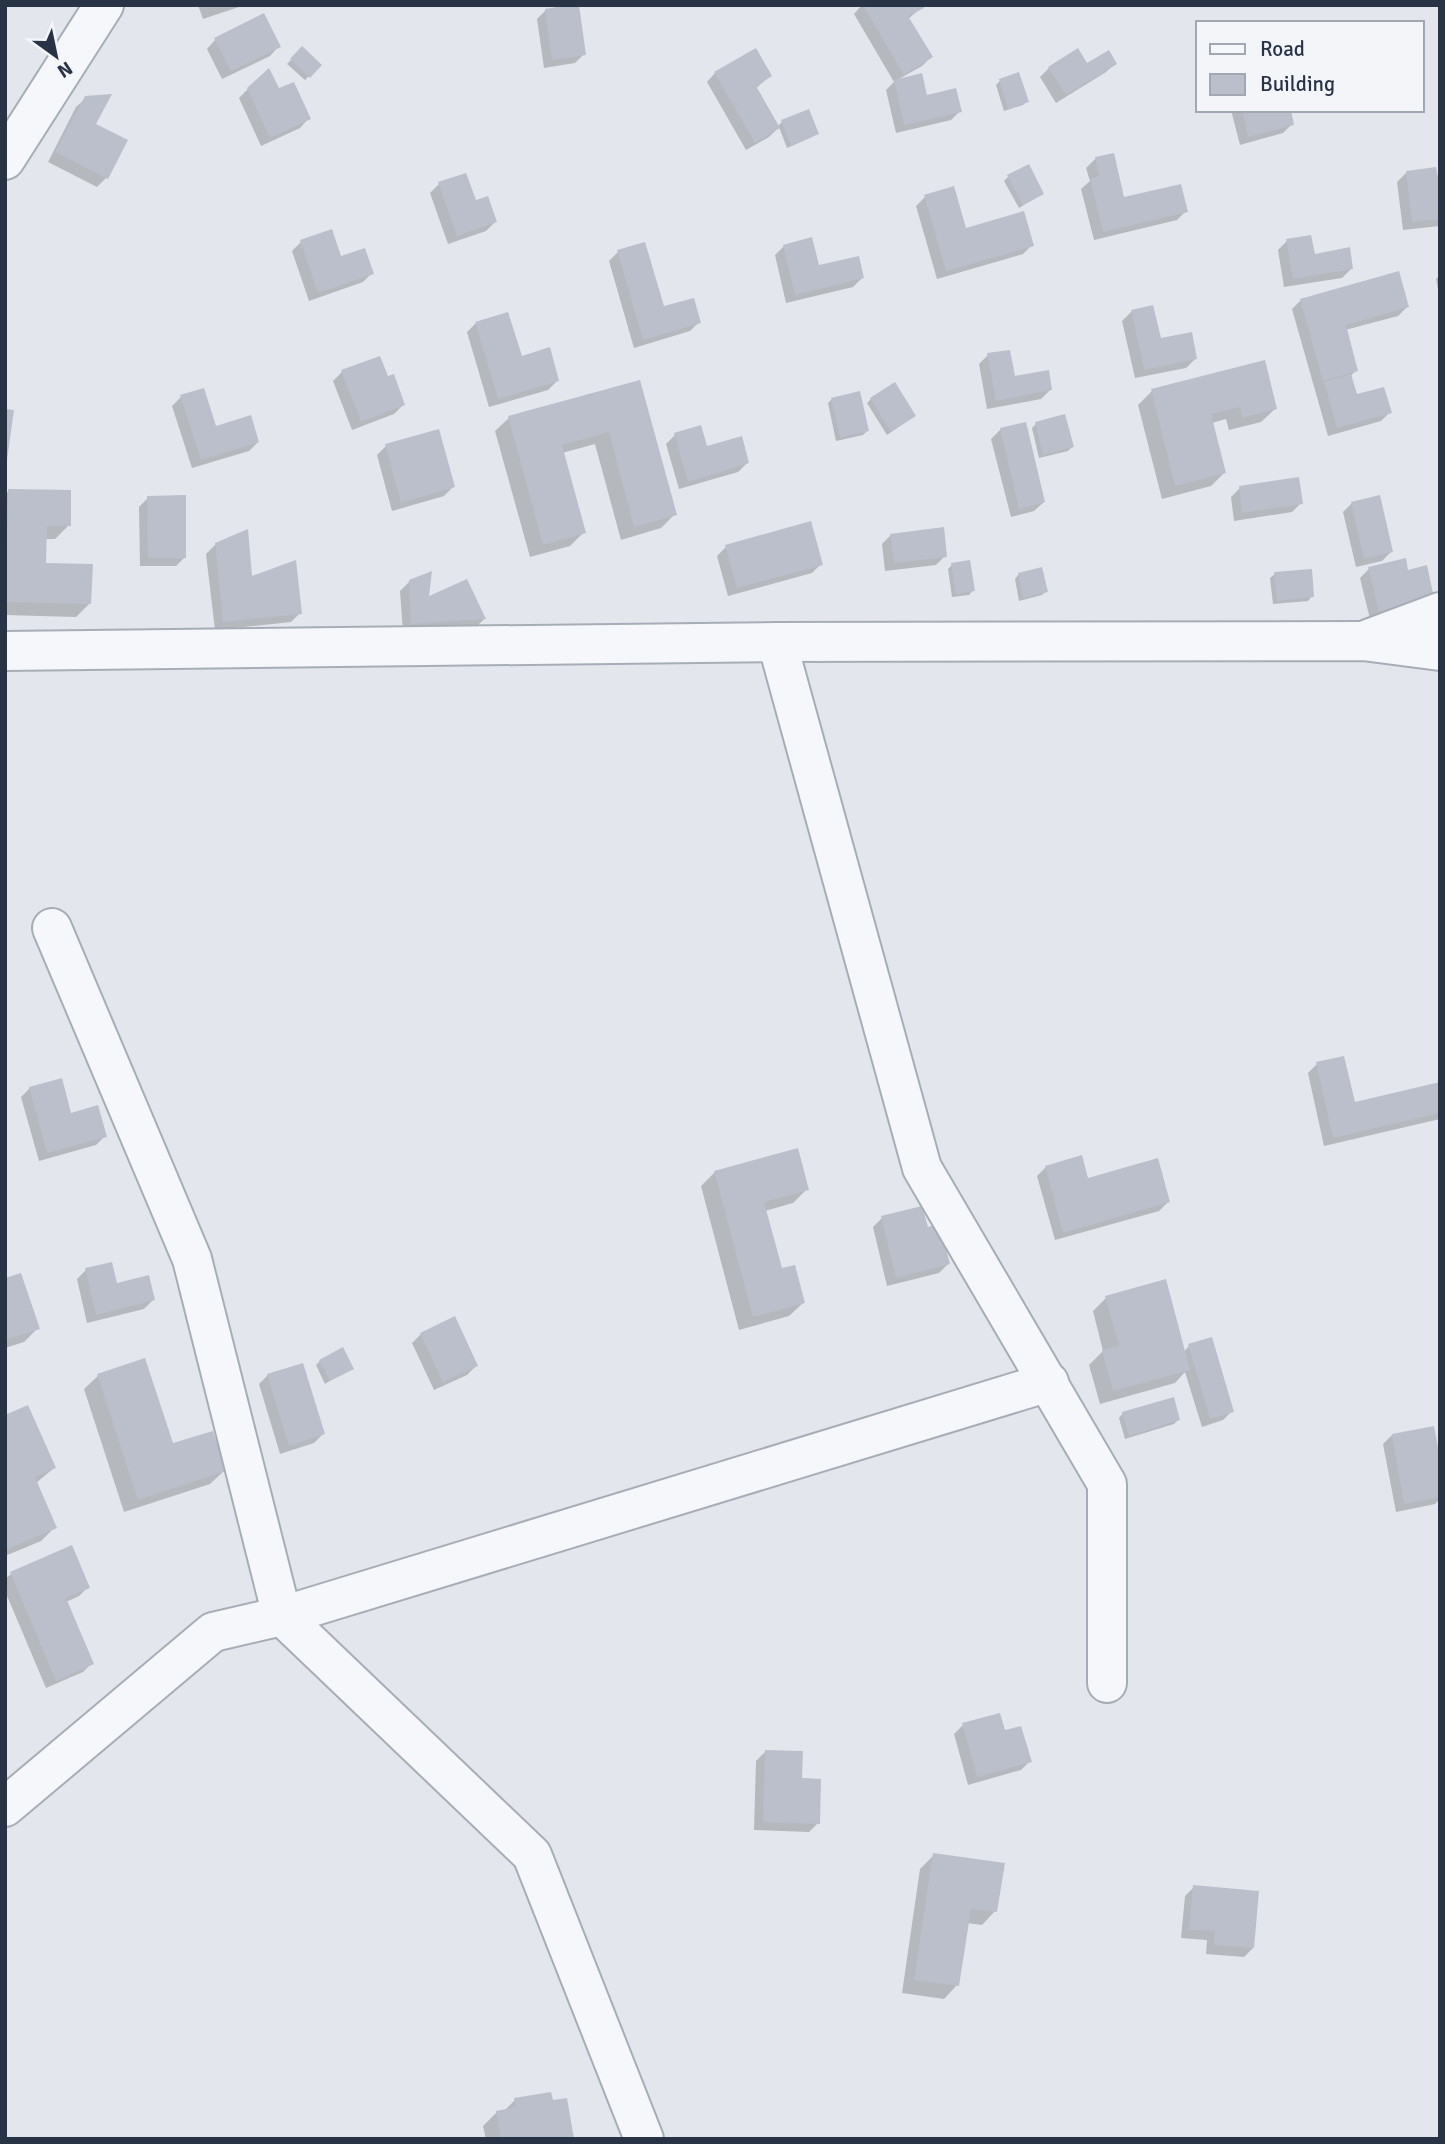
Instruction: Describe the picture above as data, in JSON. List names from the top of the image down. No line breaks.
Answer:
{"legend":["Road","Building"],"north":"bottom right"}
